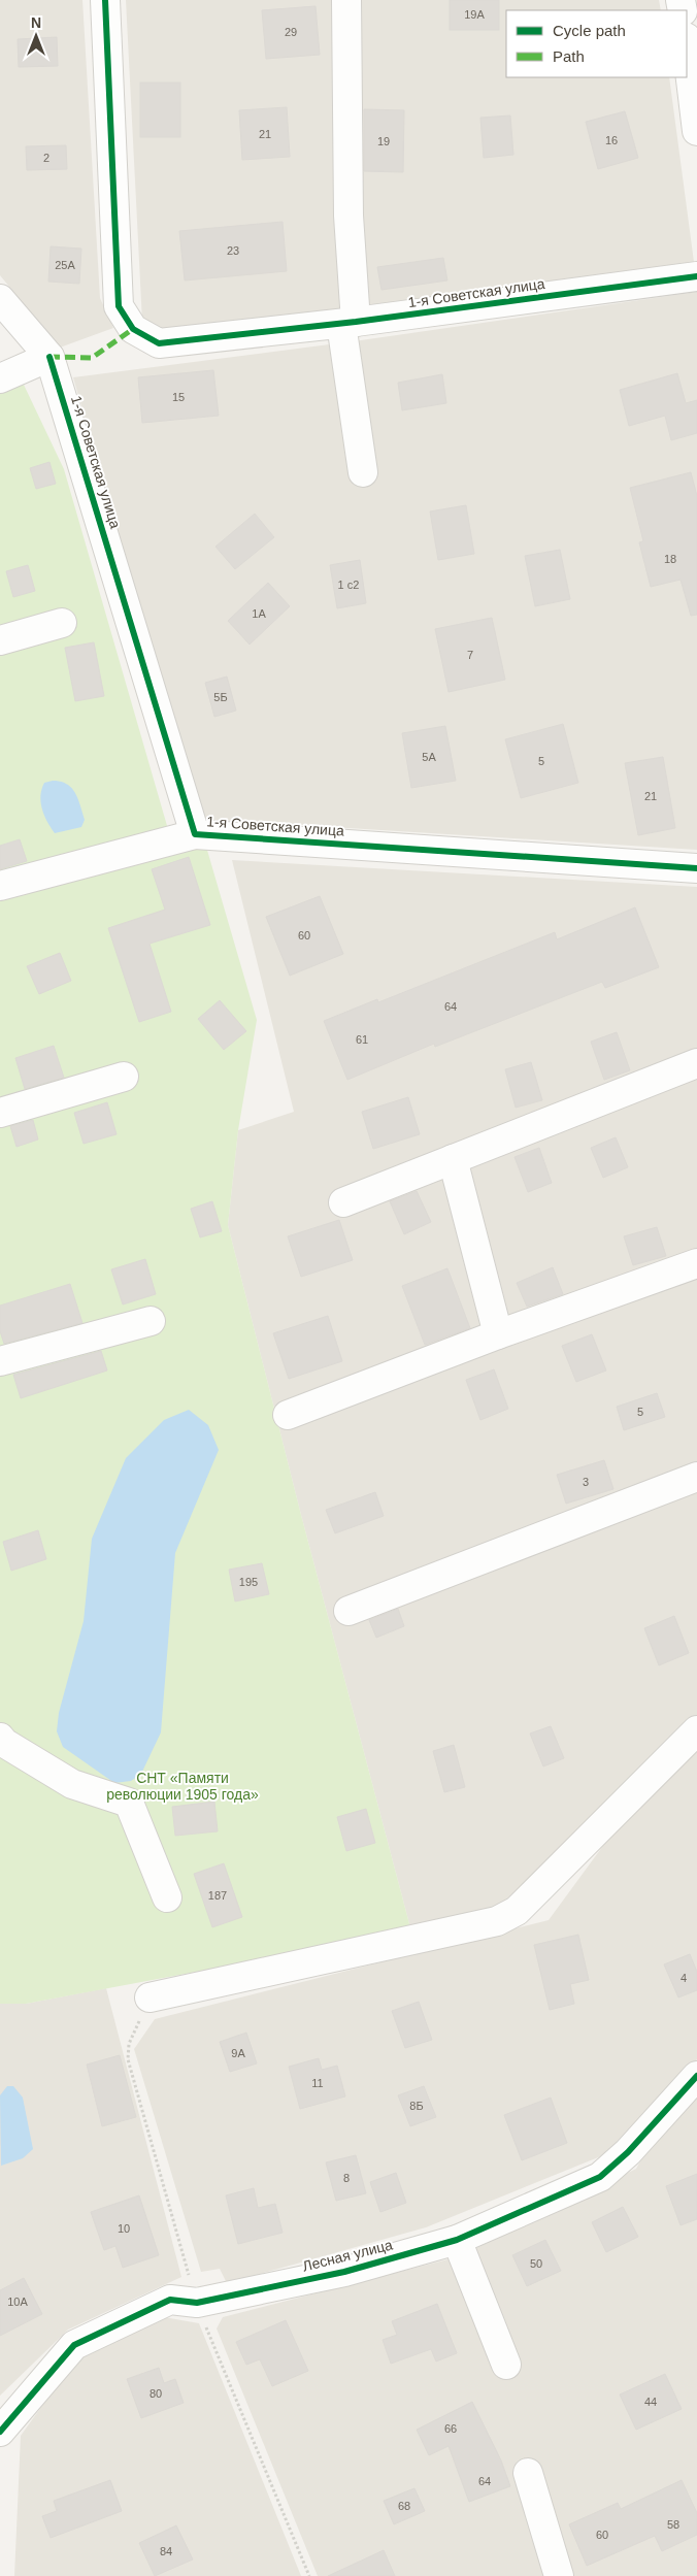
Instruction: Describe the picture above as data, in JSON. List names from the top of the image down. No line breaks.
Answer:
{"streets":{"street":["1-я Советская улица","Лесная улица"]},"parks":["СНТ «Памяти революции 1905 года»"],"house_numbers":["19А","29","21","16","19","2","23","25А","15","18","1 с2","1А","7","5Б","5А","5","21","60","64","61","5","3","195","187","4","9А","11","8Б","8","10","50","10А","80","44","66","64","68","58","60","84"],"legend":["Cycle path","Path"],"north":"top"}
